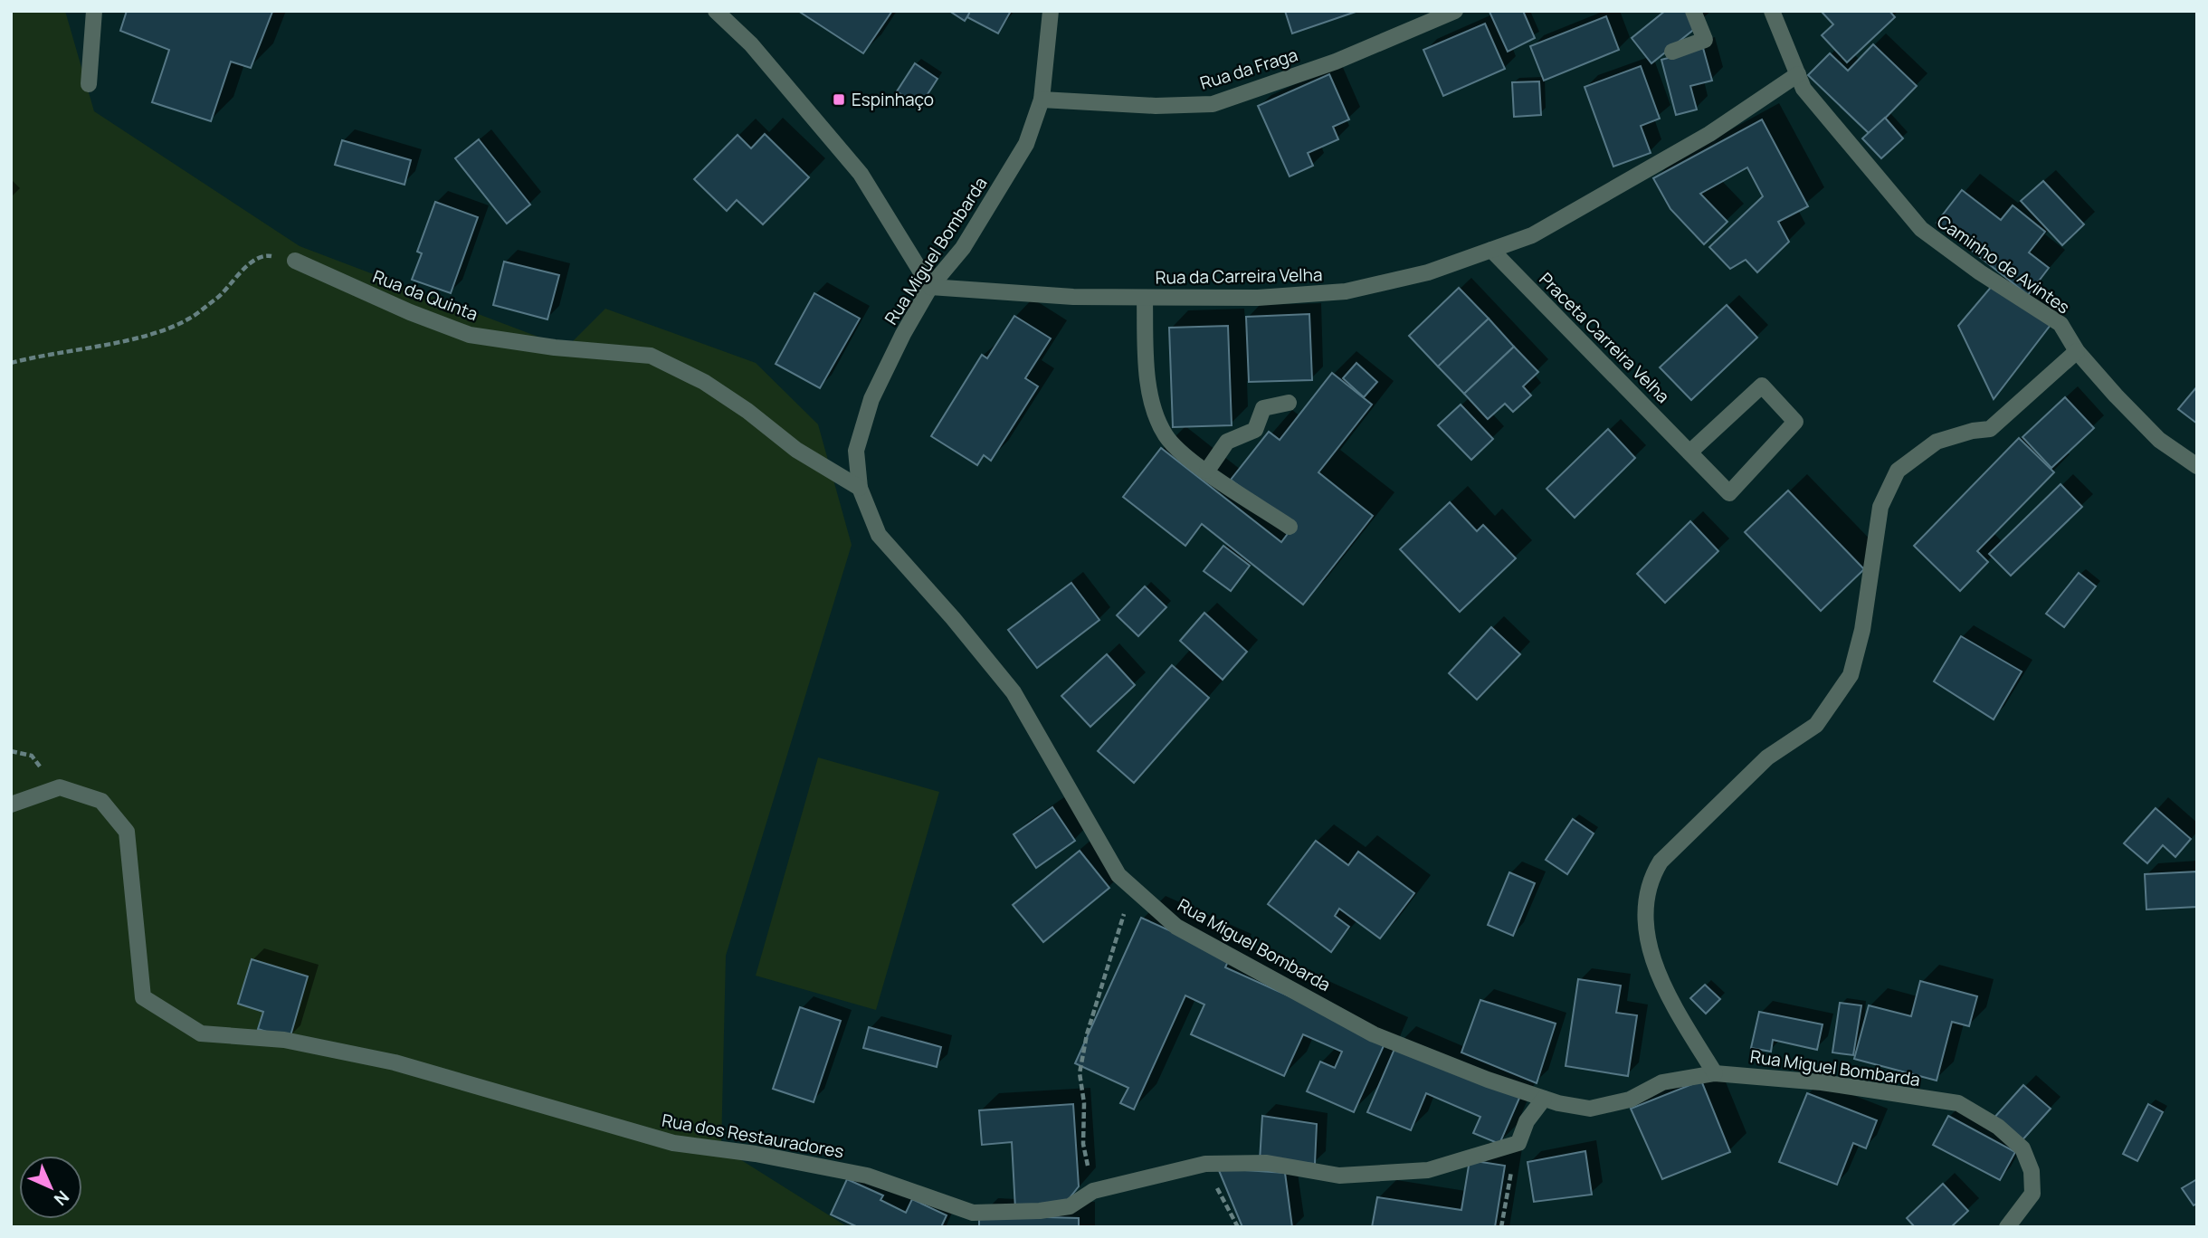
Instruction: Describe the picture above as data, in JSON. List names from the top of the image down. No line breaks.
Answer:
{"streets":{"street":["Rua da Fraga","Rua Miguel Bombarda","Caminho de Avintes","Rua da Carreira Velha","Rua da Quinta","Praceta Carreira Velha","Rua dos Restauradores"]},"crossings":[["Rua da Fraga","Rua Miguel Bombarda"],["Rua Miguel Bombarda","Rua da Carreira Velha"],["Rua Miguel Bombarda","Rua da Quinta"],["Caminho de Avintes","Rua da Carreira Velha"],["Rua da Carreira Velha","Praceta Carreira Velha"]],"places":{"transit":["Espinhaço"]},"north":"bottom right"}
